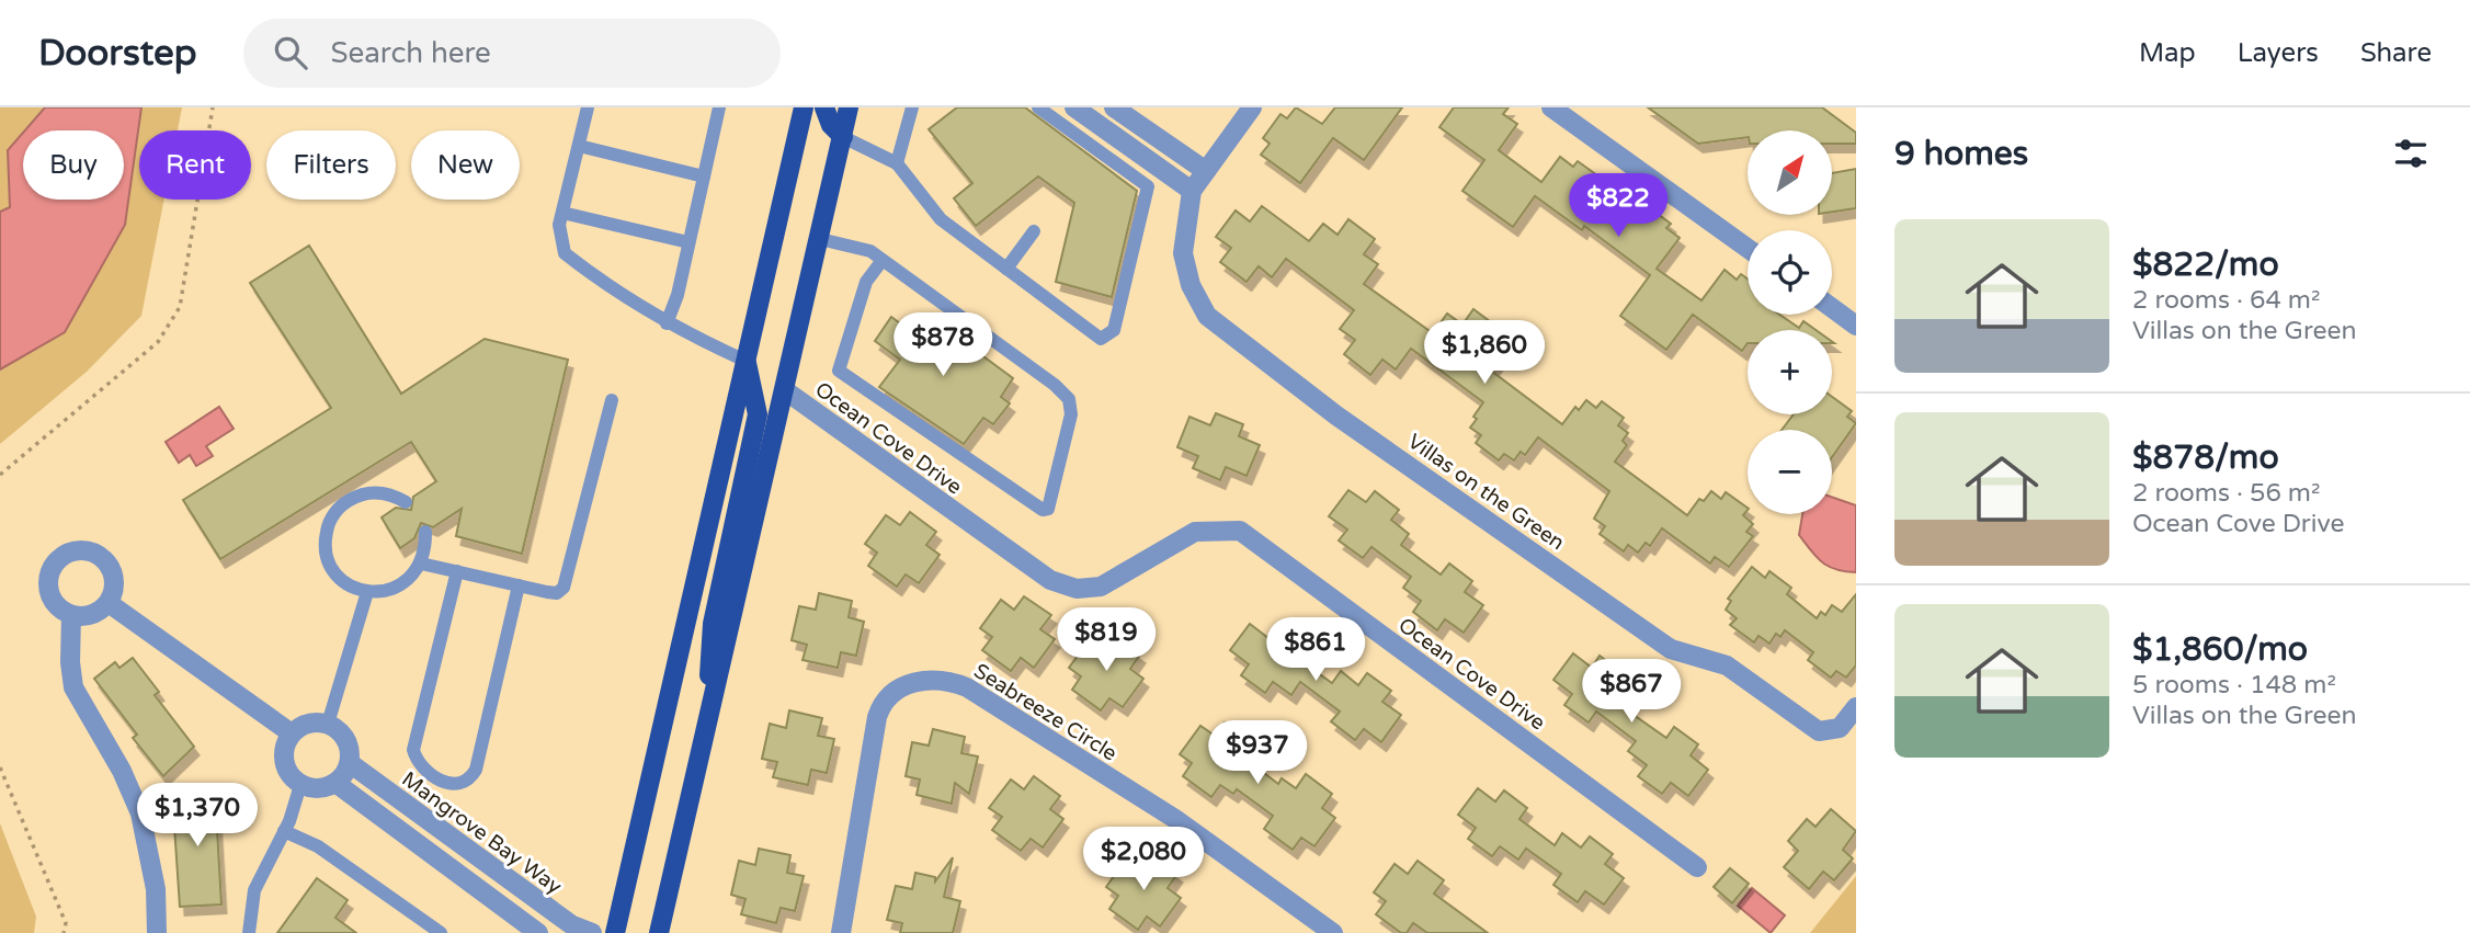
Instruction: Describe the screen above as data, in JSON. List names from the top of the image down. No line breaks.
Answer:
{"streets":{"street":["Ocean Cove Drive","Villas on the Green","Seabreeze Circle","Mangrove Bay Way"]},"north":"top right","page":{"header":"Doorstep","search":"Search here","nav":["Map","Layers","Share"],"heading":"9 homes","map_buttons":["+","−"],"chip":["Buy","Rent","Filters","New"],"price":["$822","$878","$1,860","$819","$861","$867","$937","$1,370","$2,080"],"list":[{"name":"$822/mo","note":"2 rooms · 64 m² · Villas on the Green"},{"name":"$878/mo","note":"2 rooms · 56 m² · Ocean Cove Drive"},{"name":"$1,860/mo","note":"5 rooms · 148 m² · Villas on the Green"}]}}
